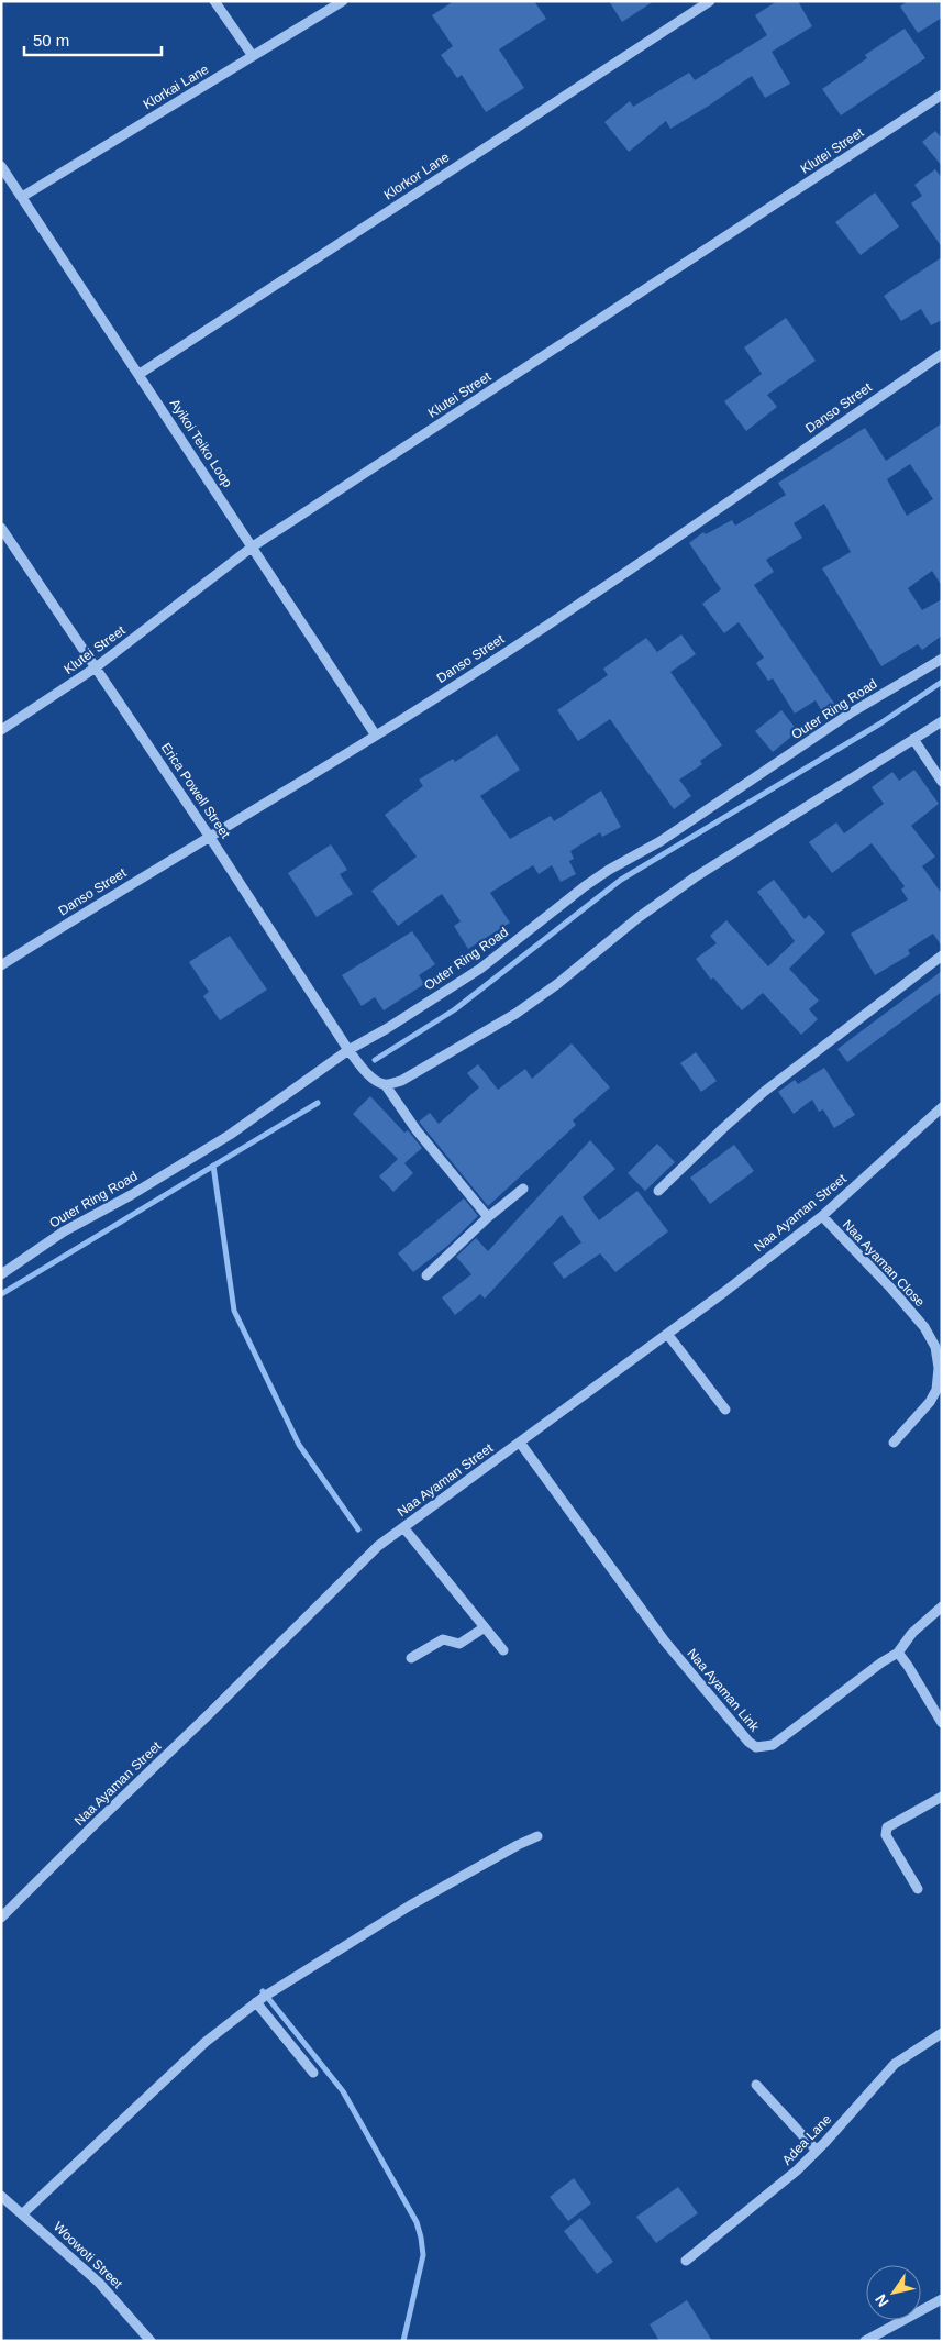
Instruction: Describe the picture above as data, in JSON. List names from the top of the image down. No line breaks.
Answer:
{"streets":{"street":["Klorkai Lane","Klutei Street","Klorkor Lane","Danso Street","Ayikoi Teiko Loop","Outer Ring Road","Erica Powell Street","Naa Ayaman Street","Naa Ayaman Close","Naa Ayaman Link","Adea Lane","Woowoti Street"]},"crossings":[["Klorkai Lane","Ayikoi Teiko Loop"],["Klutei Street","Ayikoi Teiko Loop"],["Klutei Street","Erica Powell Street"],["Klorkor Lane","Ayikoi Teiko Loop"],["Danso Street","Ayikoi Teiko Loop"],["Danso Street","Erica Powell Street"],["Outer Ring Road","Erica Powell Street"],["Naa Ayaman Street","Naa Ayaman Close"],["Naa Ayaman Street","Naa Ayaman Link"]],"scale_bar":"50 m","north":"bottom left"}
